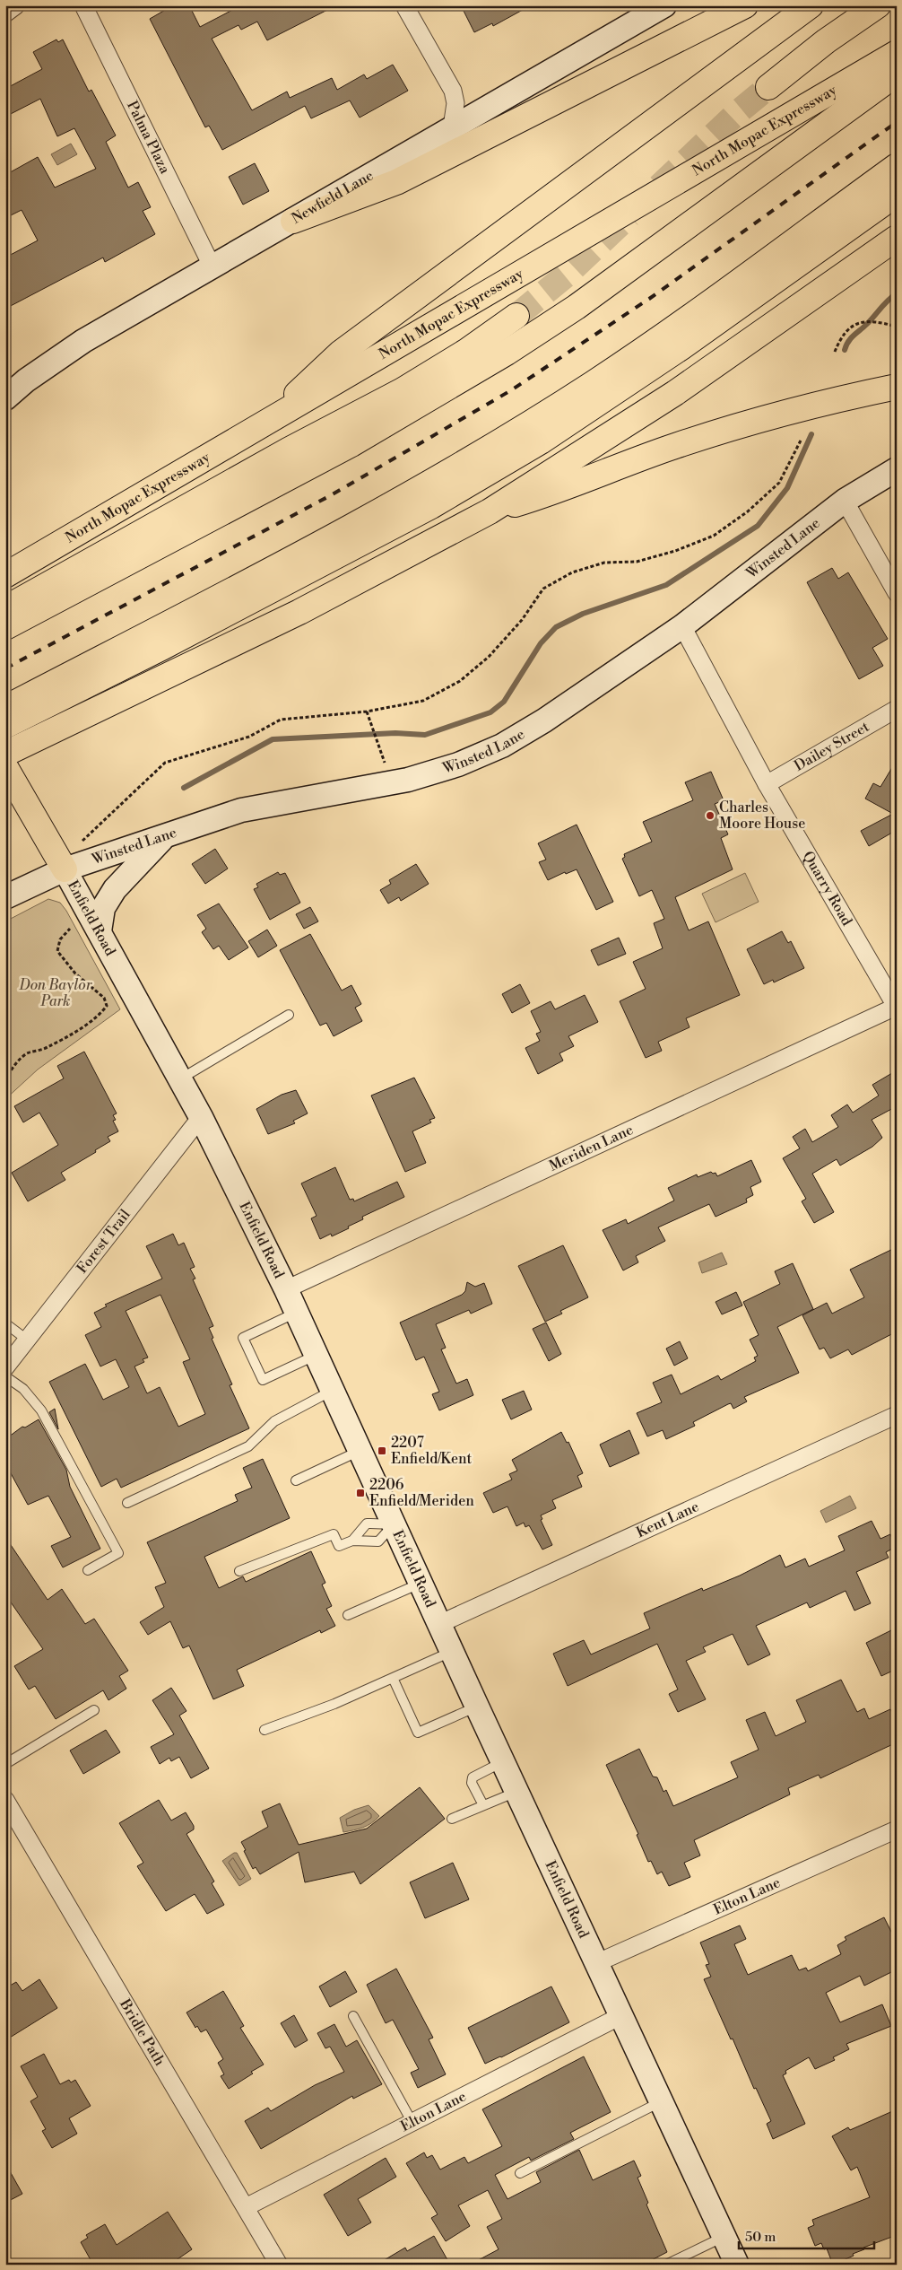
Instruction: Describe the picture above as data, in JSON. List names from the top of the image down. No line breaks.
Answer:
{"streets":{"main road":["North Mopac Expressway","Newfield Lane","Winsted Lane","Enfield Road"],"street":["Palma Plaza","Dailey Street","Quarry Road","Meriden Lane","Forest Trail","Kent Lane","Elton Lane","Bridle Path"]},"crossings":[["Palma Plaza","Newfield Lane"],["Winsted Lane","Quarry Road"],["Winsted Lane","Enfield Road"],["Dailey Street","Quarry Road"],["Quarry Road","Meriden Lane"],["Enfield Road","Meriden Lane"],["Enfield Road","Forest Trail"],["Enfield Road","Kent Lane"],["Enfield Road","Elton Lane"],["Elton Lane","Bridle Path"]],"parks":["Don Baylor Park"],"places":{"other":["Charles Moore House"],"transit":["2207 Enfield/Kent","2206 Enfield/Meriden"]},"scale_bar":"50 m"}
